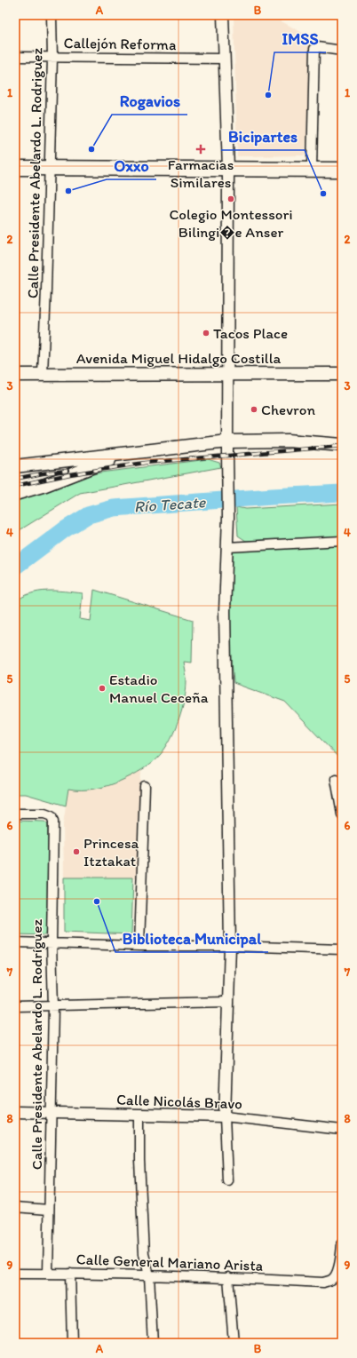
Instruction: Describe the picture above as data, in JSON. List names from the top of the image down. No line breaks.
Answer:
{"streets":{"main road":["Avenida Miguel Hidalgo Costilla"],"street":["Callejón Reforma","Calle Presidente Abelardo L. Rodriguez","Calle Presidente Abelardo L. Rodríguez","Calle Nicolás Bravo","Calle General Mariano Arista"]},"crossings":[["Callejón Reforma","Calle Presidente Abelardo L. Rodriguez"],["Calle Presidente Abelardo L. Rodriguez","Avenida Miguel Hidalgo Costilla"],["Calle Presidente Abelardo L. Rodríguez","Calle Nicolás Bravo"],["Calle Presidente Abelardo L. Rodríguez","Calle General Mariano Arista"]],"water":["Río Tecate"],"places":{"other":["IMSS","Rogavios","Oxxo","Bicipartes","Colegio Montessori Bilingi�e Anser","Tacos Place","Chevron","Estadio Manuel Ceceña","Princesa Itztakat","Biblioteca Municipal"],"health":["Farmacias Similares"]},"grid":{"columns":["A","B"],"rows":["1","2","3","4","5","6","7","8","9"]}}
